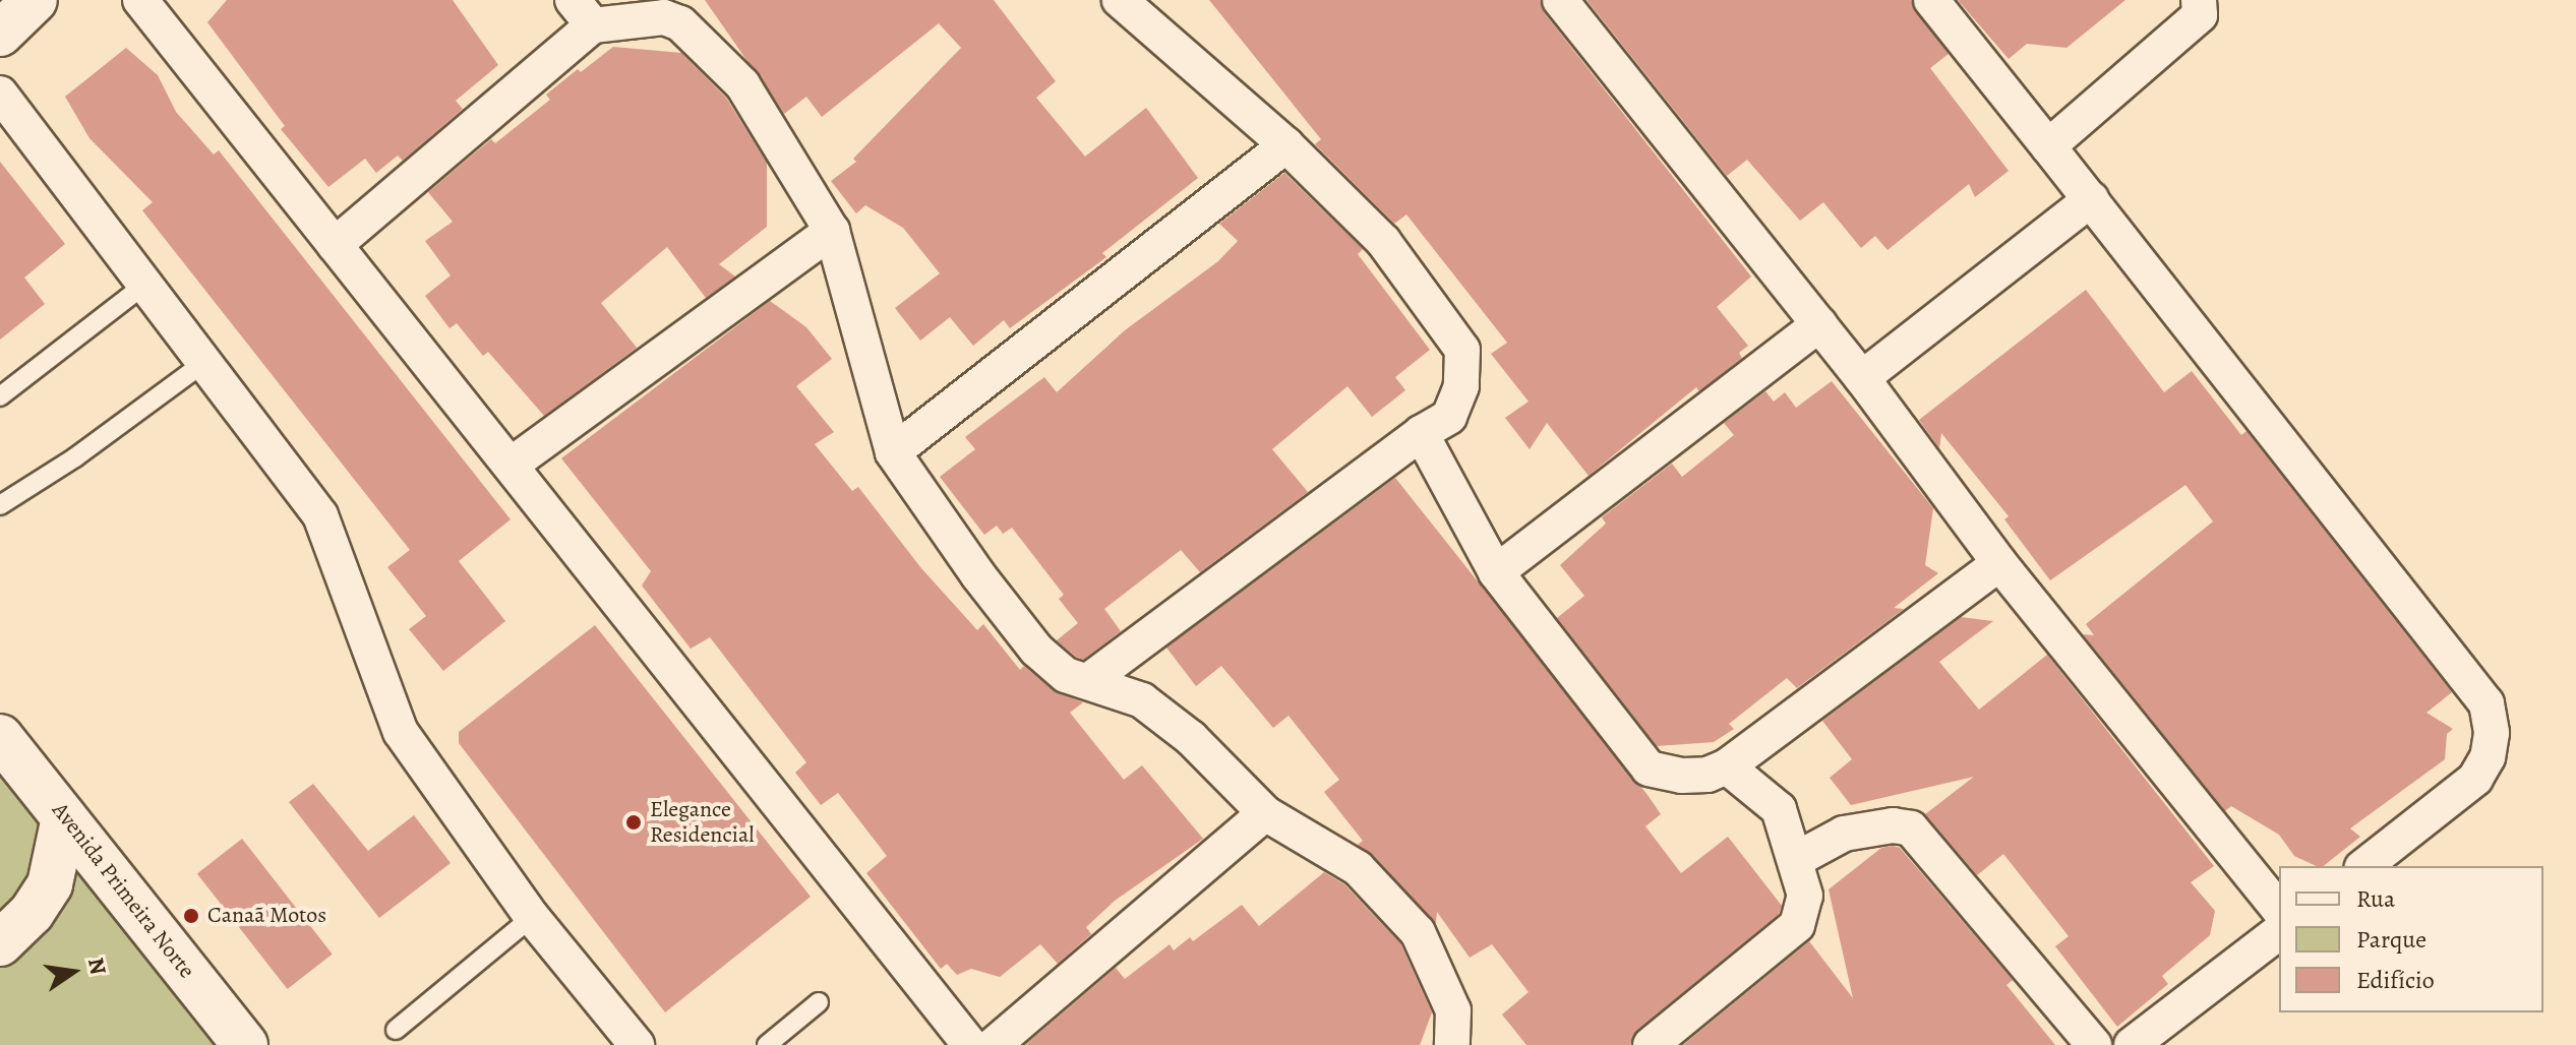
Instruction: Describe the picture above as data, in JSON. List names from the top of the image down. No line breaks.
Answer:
{"streets":{"main road":["Avenida Primeira Norte"]},"places":["Elegance Residencial","Canaã Motos"],"legend":["Rua","Parque","Edifício"],"north":"right"}
